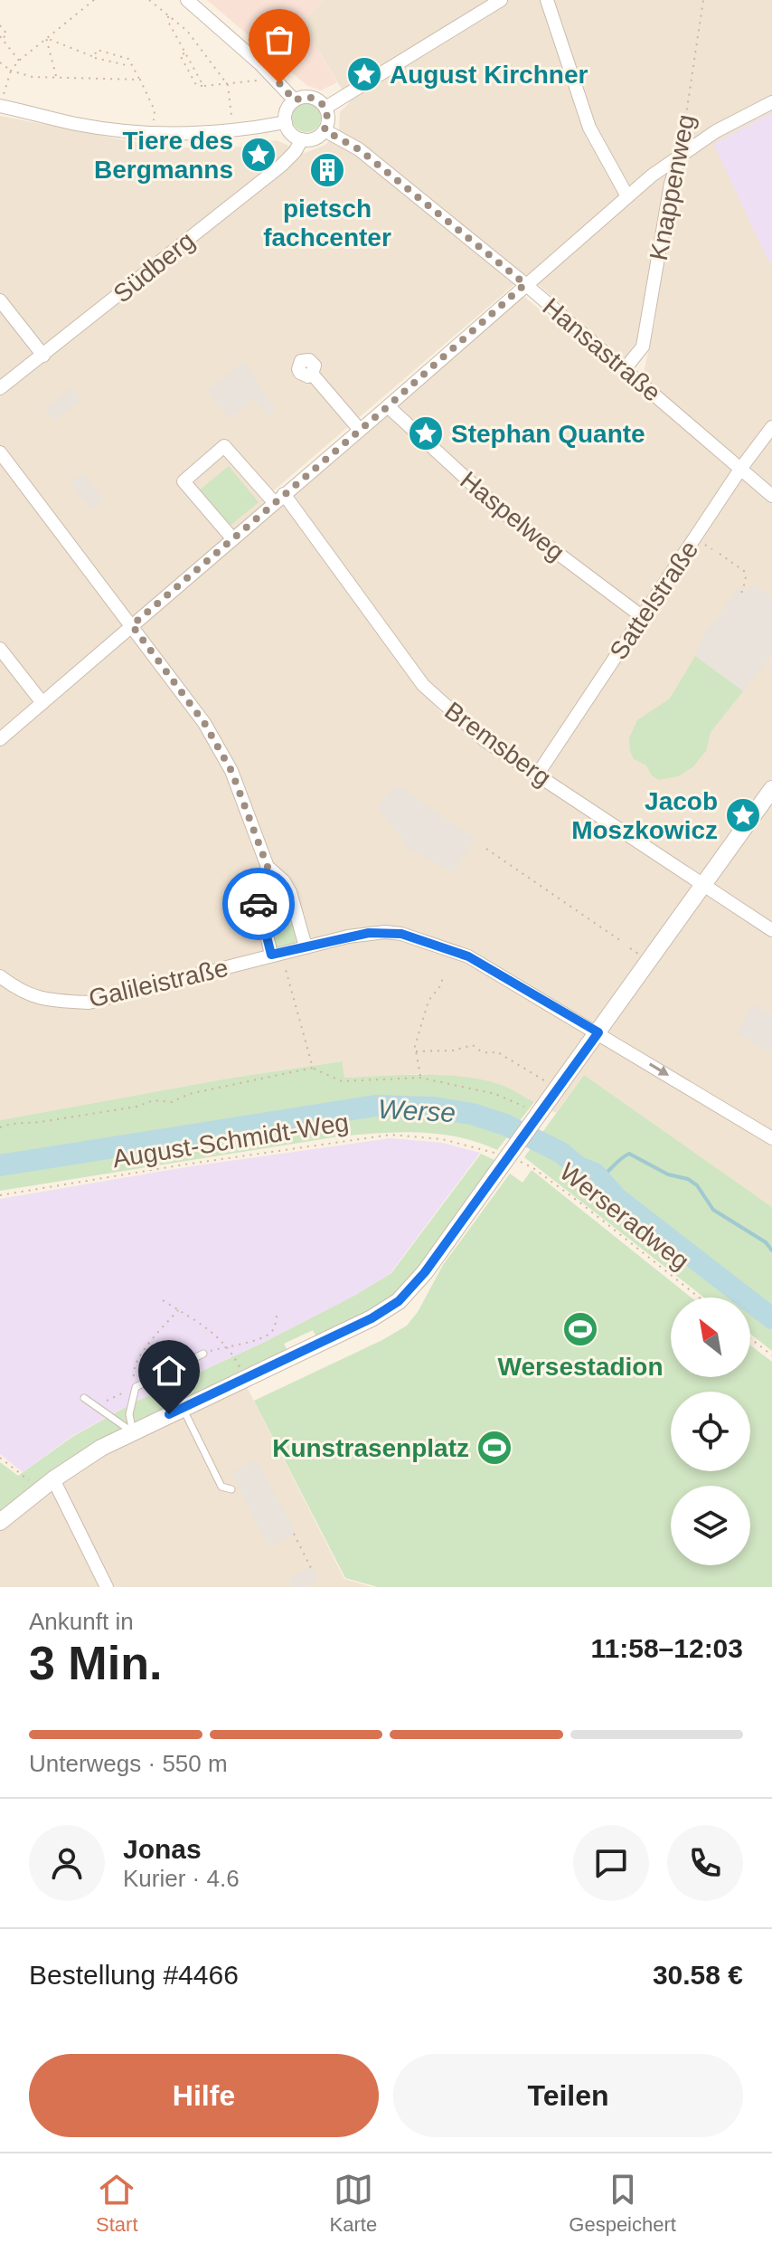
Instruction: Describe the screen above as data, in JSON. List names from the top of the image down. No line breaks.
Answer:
{"streets":{"street":["Knappenweg","Südberg","Hansastraße","Haspelweg","Sattelstraße","Bremsberg","Galileistraße"],"path":["August-Schmidt-Weg","Werseradweg"]},"crossings":[["Knappenweg","Hansastraße"],["Südberg","Hansastraße"],["Hansastraße","Sattelstraße"],["Haspelweg","Sattelstraße"],["Sattelstraße","Bremsberg"],["August-Schmidt-Weg","Werseradweg"]],"water":["Werse"],"places":{"place":["August Kirchner","Tiere des Bergmanns","Stephan Quante","Jacob Moszkowicz"],"building":["pietsch fachcenter"],"sports":["Wersestadion","Kunstrasenplatz"]},"north":"top left","page":{"heading":["3 Min.","Ankunft in","11:58–12:03"],"panel":["Jonas","Kurier · 4.6","Bestellung #4466","30.58 €"],"bar":"Unterwegs · 550 m","buttons":["Hilfe","Teilen"],"tabs":["Start","Karte","Gespeichert"]}}
